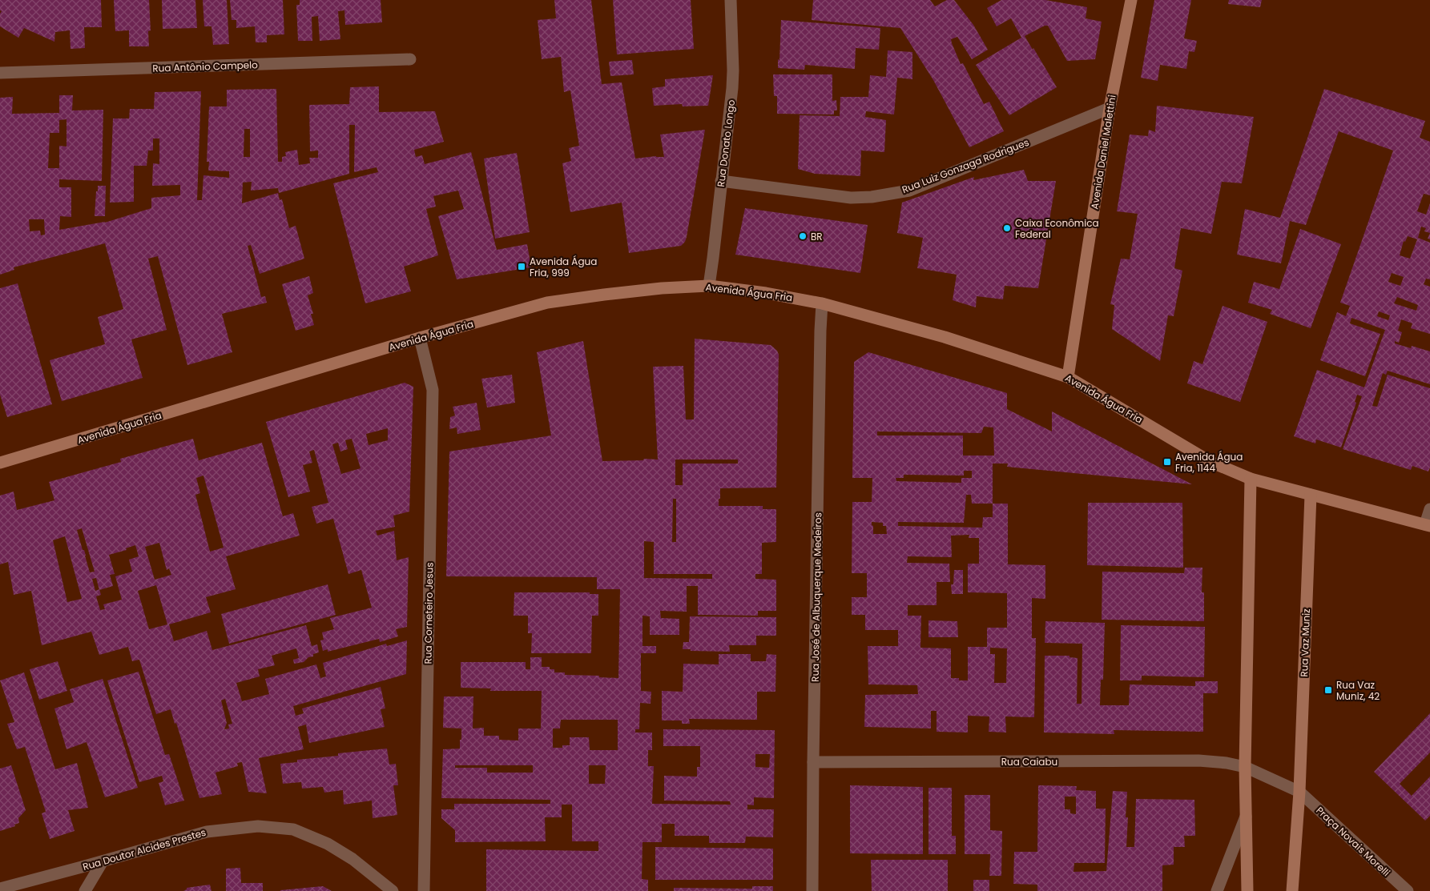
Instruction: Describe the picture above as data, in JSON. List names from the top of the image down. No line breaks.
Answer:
{"streets":{"main road":["Avenida Daniel Malettini","Avenida Água Fria","Rua Vaz Muniz"],"street":["Rua Antônio Campelo","Rua Donato Longo","Rua Luiz Gonzaga Rodrigues","Rua José de Albuquerque Medeiros","Rua Corneteiro Jesus","Rua Caiabu","Praça Novais Morelli","Rua Doutor Alcides Prestes"]},"crossings":[["Rua Donato Longo","Rua Luiz Gonzaga Rodrigues"],["Rua Donato Longo","Avenida Água Fria"],["Avenida Daniel Malettini","Rua Luiz Gonzaga Rodrigues"],["Avenida Daniel Malettini","Avenida Água Fria"],["Avenida Água Fria","Rua José de Albuquerque Medeiros"],["Avenida Água Fria","Rua Corneteiro Jesus"],["Avenida Água Fria","Rua Vaz Muniz"],["Rua José de Albuquerque Medeiros","Rua Caiabu"],["Rua Vaz Muniz","Praça Novais Morelli"]],"places":{"other":["Caixa Econômica Federal","BR"],"transit":["Avenida Água Fria, 999","Avenida Água Fria, 1144","Rua Vaz Muniz, 42"]}}
